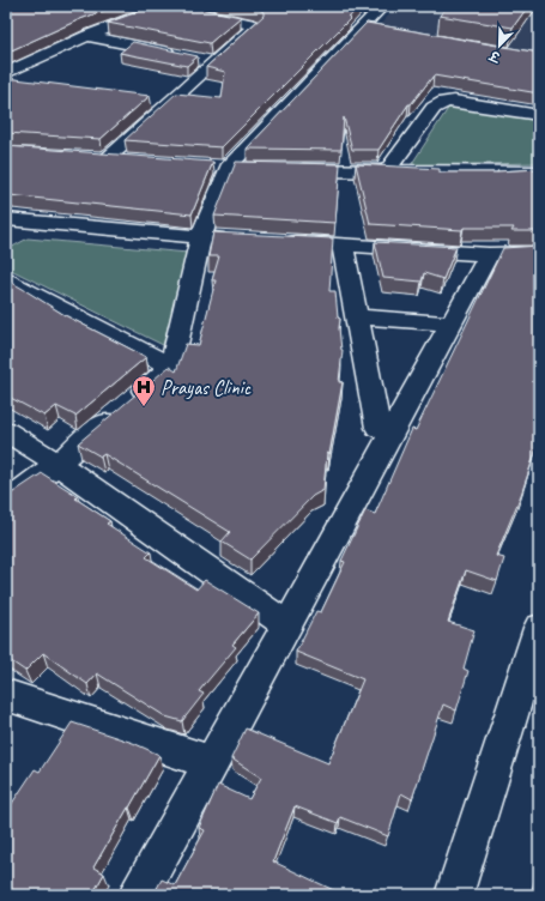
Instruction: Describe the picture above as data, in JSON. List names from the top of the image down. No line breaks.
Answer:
{"places":{"hospital":["Prayas Clinic"]},"north":"bottom left"}
